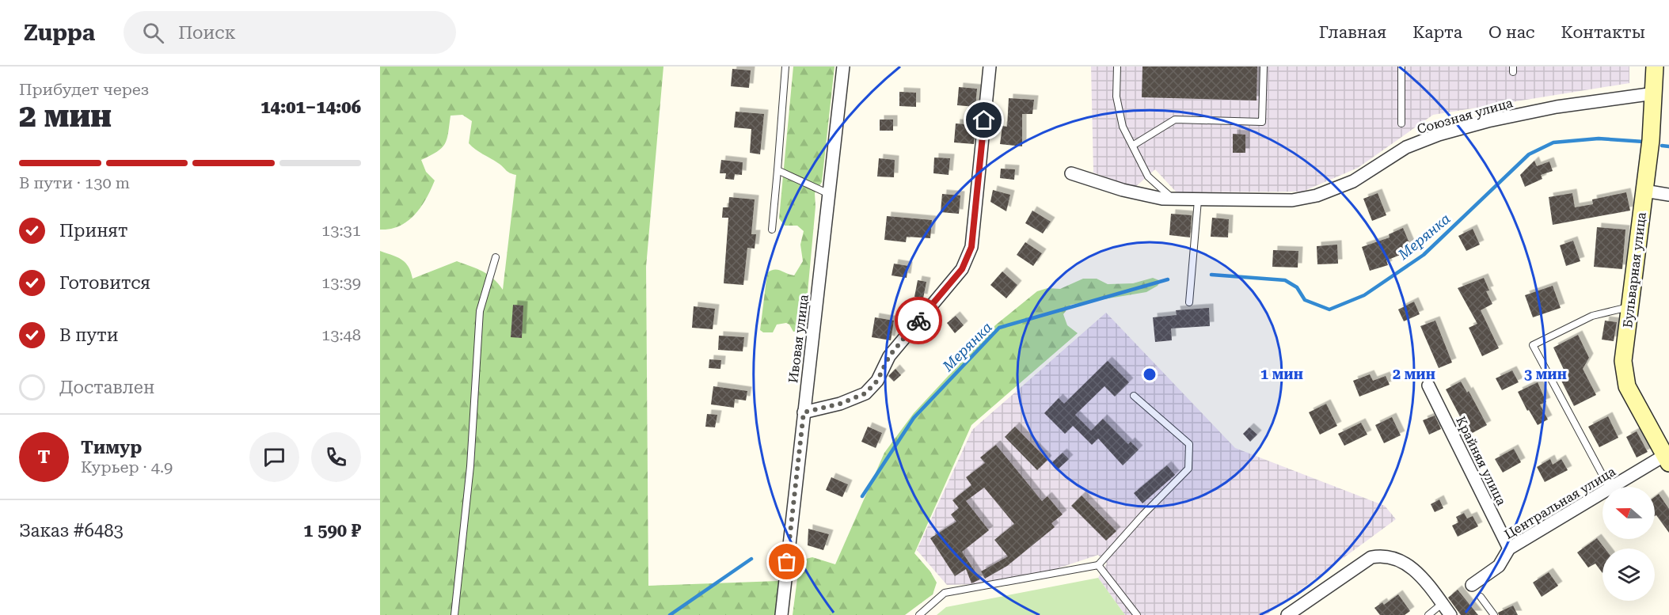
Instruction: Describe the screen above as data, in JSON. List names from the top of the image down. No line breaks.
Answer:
{"streets":{"street":["Союзная улица","Бульварная улица","Ивовая улица","Крайняя улица","Центральная улица"]},"crossings":[["Союзная улица","Бульварная улица"],["Бульварная улица","Центральная улица"],["Крайняя улица","Центральная улица"]],"water":["Мерянка"],"north":"left","page":{"header":"Zuppa","search":"Поиск","nav":["Главная","Карта","О нас","Контакты"],"heading":["2 мин","Прибудет через","14:01–14:06"],"panel":["Тимур","Курьер · 4.9","Заказ #6483","1 590 ₽"],"bar":"В пути · 130 m","list":[["Принят","13:31"],["Готовится","13:39"],["В пути","13:48"],"Доставлен"],"round":"Т"},"rings":["1 мин","2 мин","3 мин"]}
